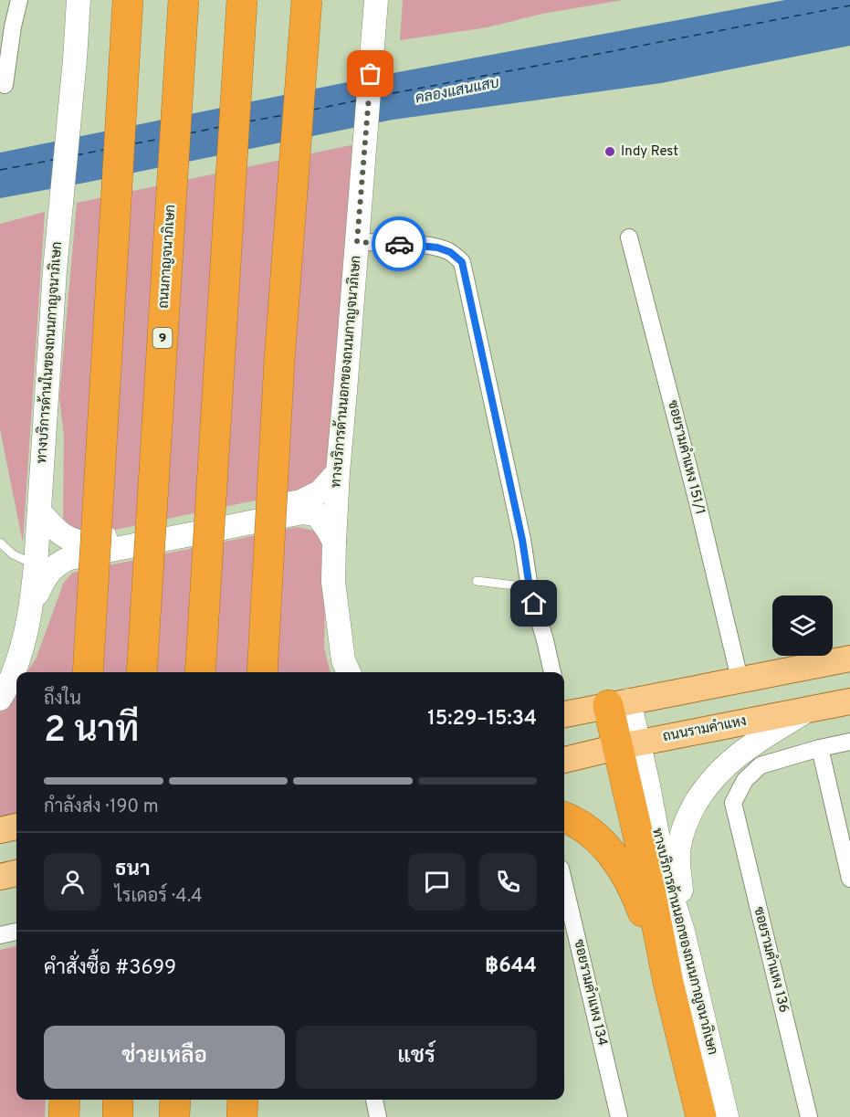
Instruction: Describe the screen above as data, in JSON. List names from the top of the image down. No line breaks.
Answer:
{"streets":{"highway":["ถนนกาญจนาภิเษก","9"],"main road":["ทางบริการด้านในของถนนกาญจนาภิเษก","ทางบริการด้านนอกของถนนกาญจนาภิเษก","ถนนรามคำแหง"],"street":["ซอยรามคำแหง 151/1","ซอยรามคำแหง 136","ซอยรามคำแหง 134"]},"crossings":[["ทางบริการด้านนอกของถนนกาญจนาภิเษก","ถนนรามคำแหง"]],"water":["คลองแสนแสบ"],"places":["Indy Rest"],"page":{"heading":["2 นาที","ถึงใน","15:29–15:34"],"panel":["ธนา","ไรเดอร์ · 4.4","คำสั่งซื้อ #3699","฿644"],"bar":"กำลังส่ง · 190 m","buttons":["ช่วยเหลือ","แชร์"]}}
